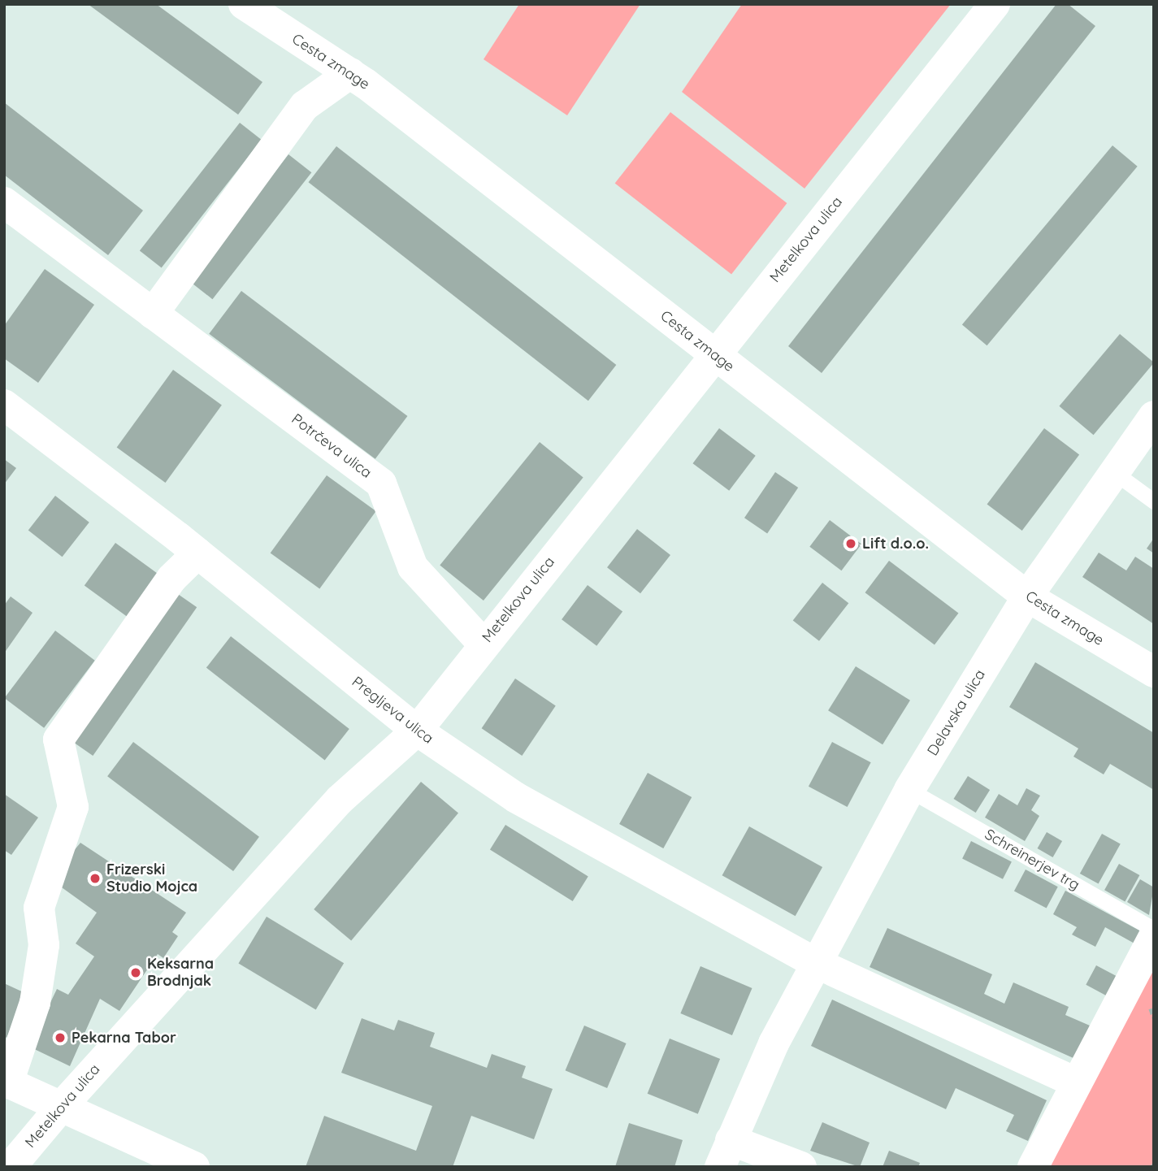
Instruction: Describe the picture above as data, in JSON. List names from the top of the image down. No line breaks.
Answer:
{"streets":{"street":["Cesta zmage","Metelkova ulica","Potrčeva ulica","Pregljeva ulica","Delavska ulica"],"lane":["Schreinerjev trg"]},"crossings":[["Cesta zmage","Metelkova ulica"],["Cesta zmage","Delavska ulica"],["Metelkova ulica","Potrčeva ulica"],["Metelkova ulica","Pregljeva ulica"],["Pregljeva ulica","Delavska ulica"],["Delavska ulica","Schreinerjev trg"]],"places":["Lift d.o.o.","Frizerski Studio Mojca","Keksarna Brodnjak","Pekarna Tabor"]}
